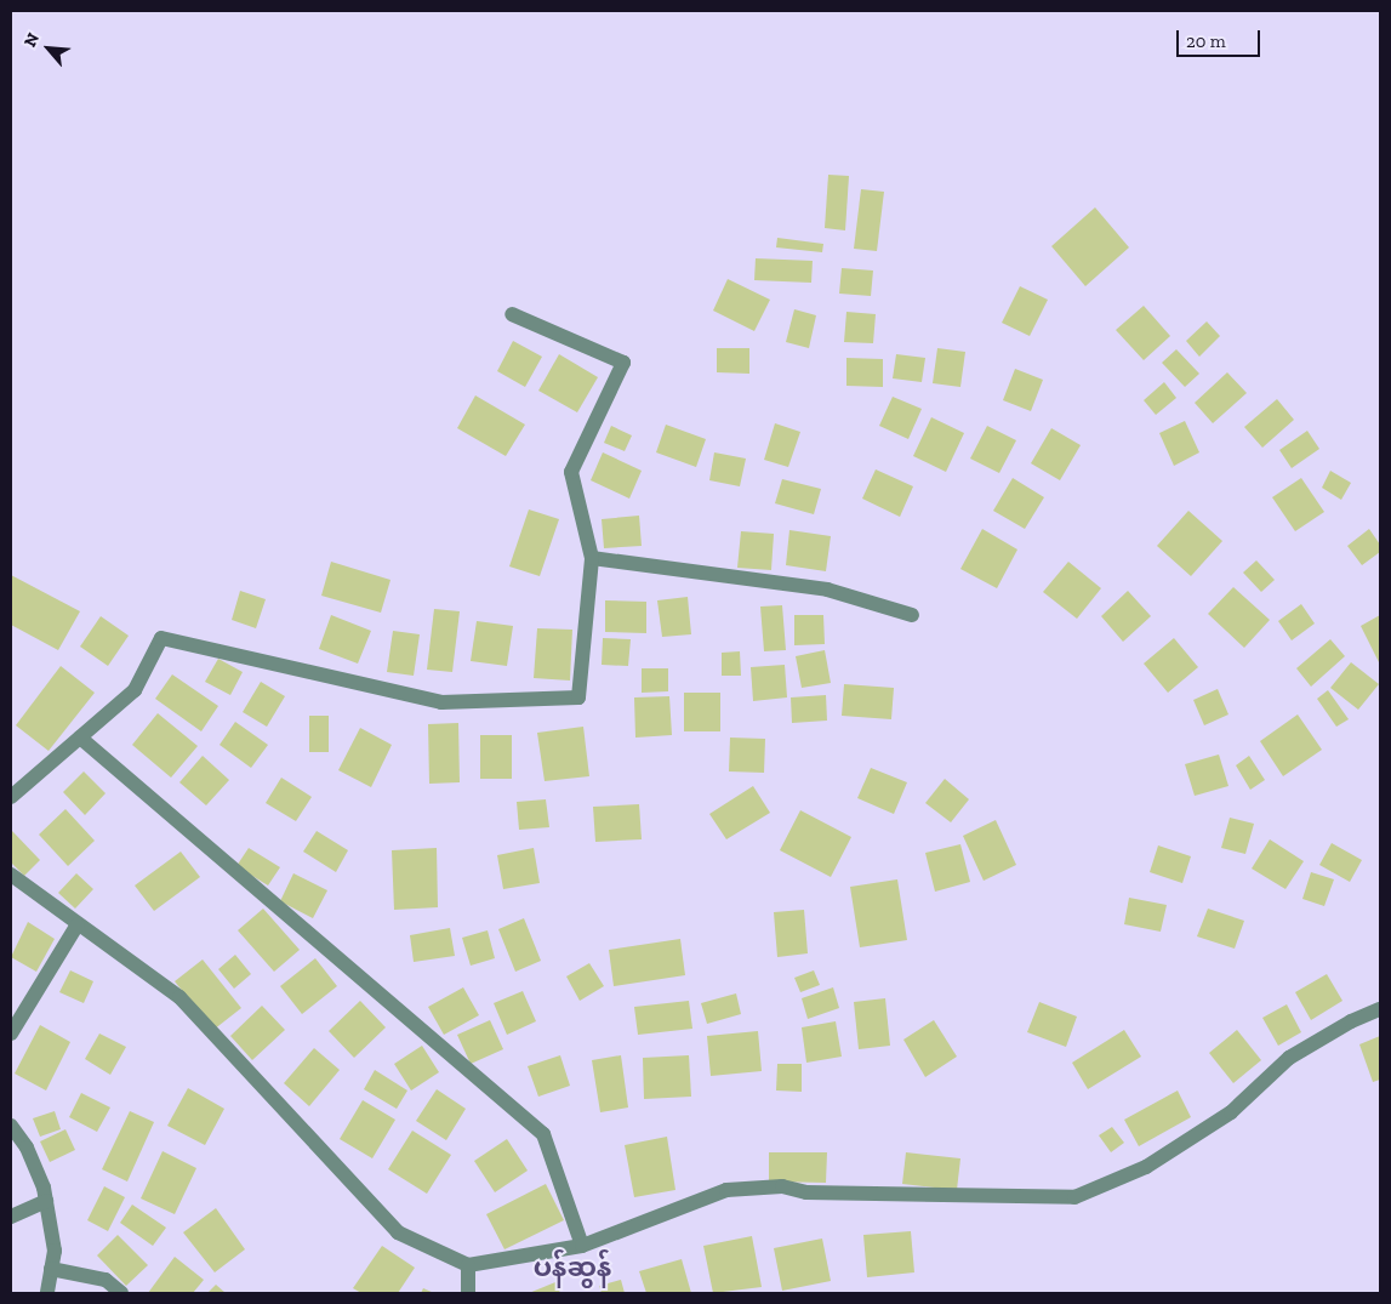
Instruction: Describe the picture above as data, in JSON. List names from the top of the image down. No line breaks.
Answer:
{"districts":["ပန်ဆွန်"],"scale_bar":"20 m","north":"top left"}
